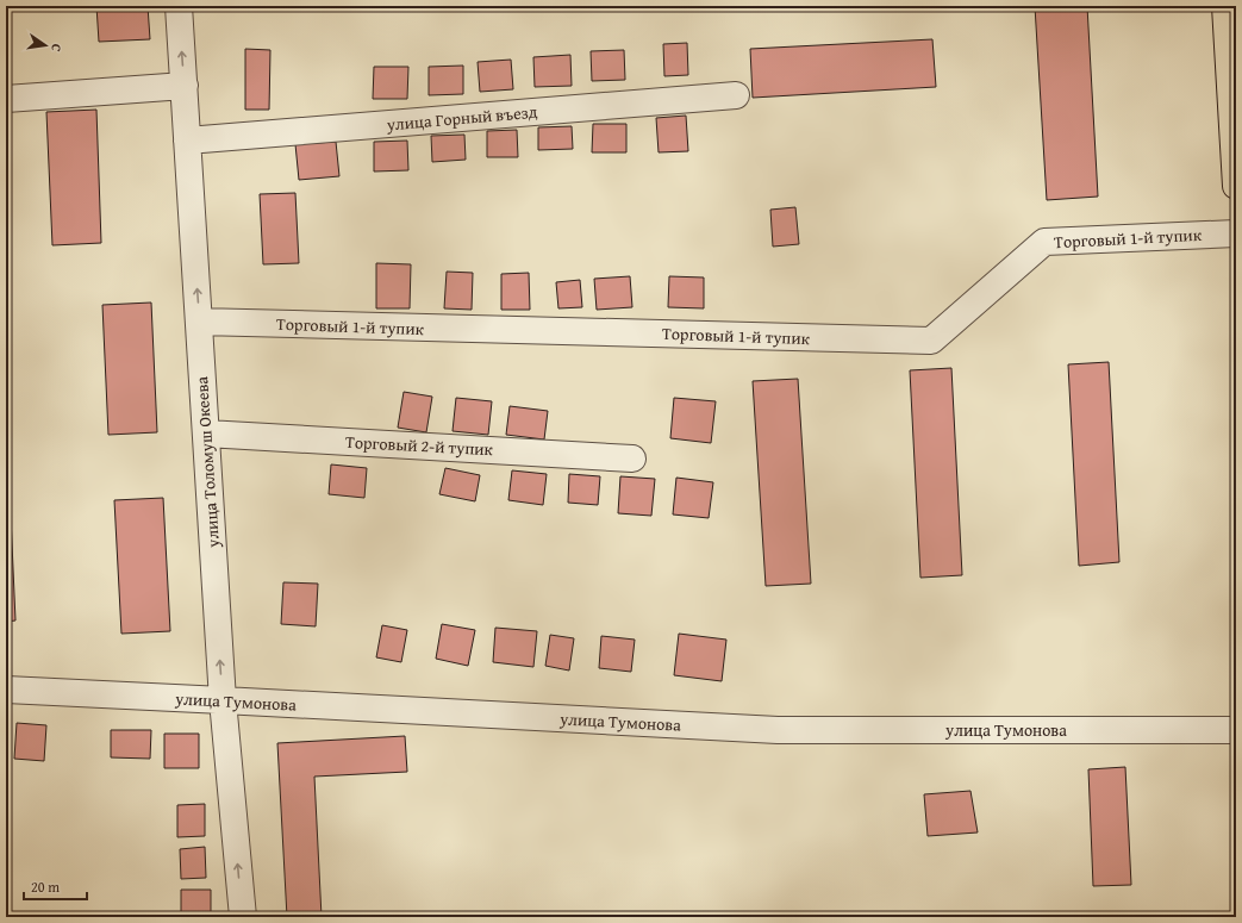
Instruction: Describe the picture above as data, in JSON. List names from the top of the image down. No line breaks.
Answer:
{"streets":{"street":["улица Горный въезд","Торговый 1-й тупик","Торговый 2-й тупик","улица Толомуш Океева","улица Тумонова"]},"crossings":[["улица Горный въезд","улица Толомуш Океева"],["Торговый 1-й тупик","улица Толомуш Океева"],["Торговый 2-й тупик","улица Толомуш Океева"],["улица Толомуш Океева","улица Тумонова"]],"one_way":["улица Толомуш Океева"],"scale_bar":"20 m","north":"right"}
